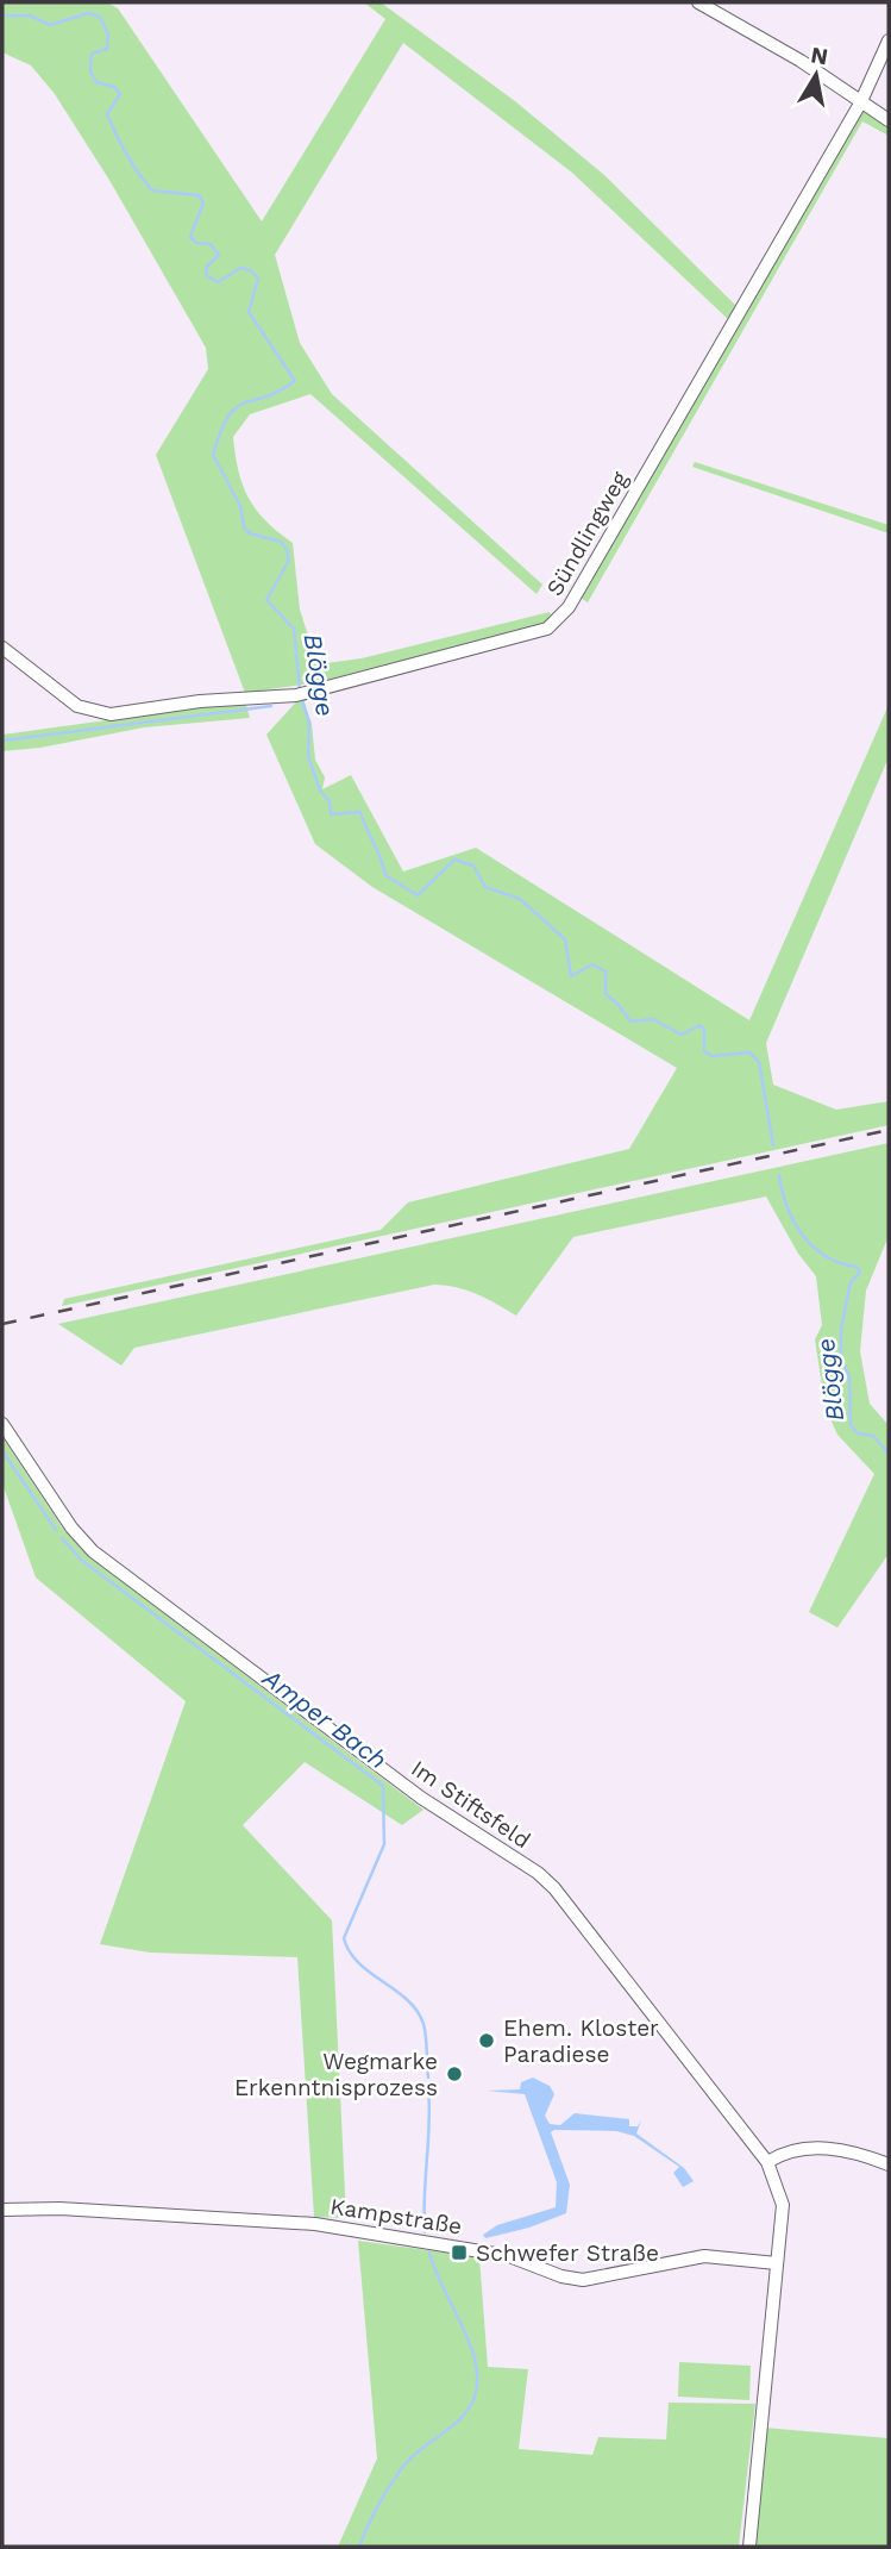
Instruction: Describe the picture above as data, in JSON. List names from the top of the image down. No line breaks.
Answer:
{"streets":{"street":["Sündlingweg","Im Stiftsfeld","Kampstraße"]},"water":["Blögge","Amper Bach"],"places":{"other":["Ehem. Kloster Paradiese","Wegmarke Erkenntnisprozess"],"transit":["Schwefer Straße"]},"north":"top"}
